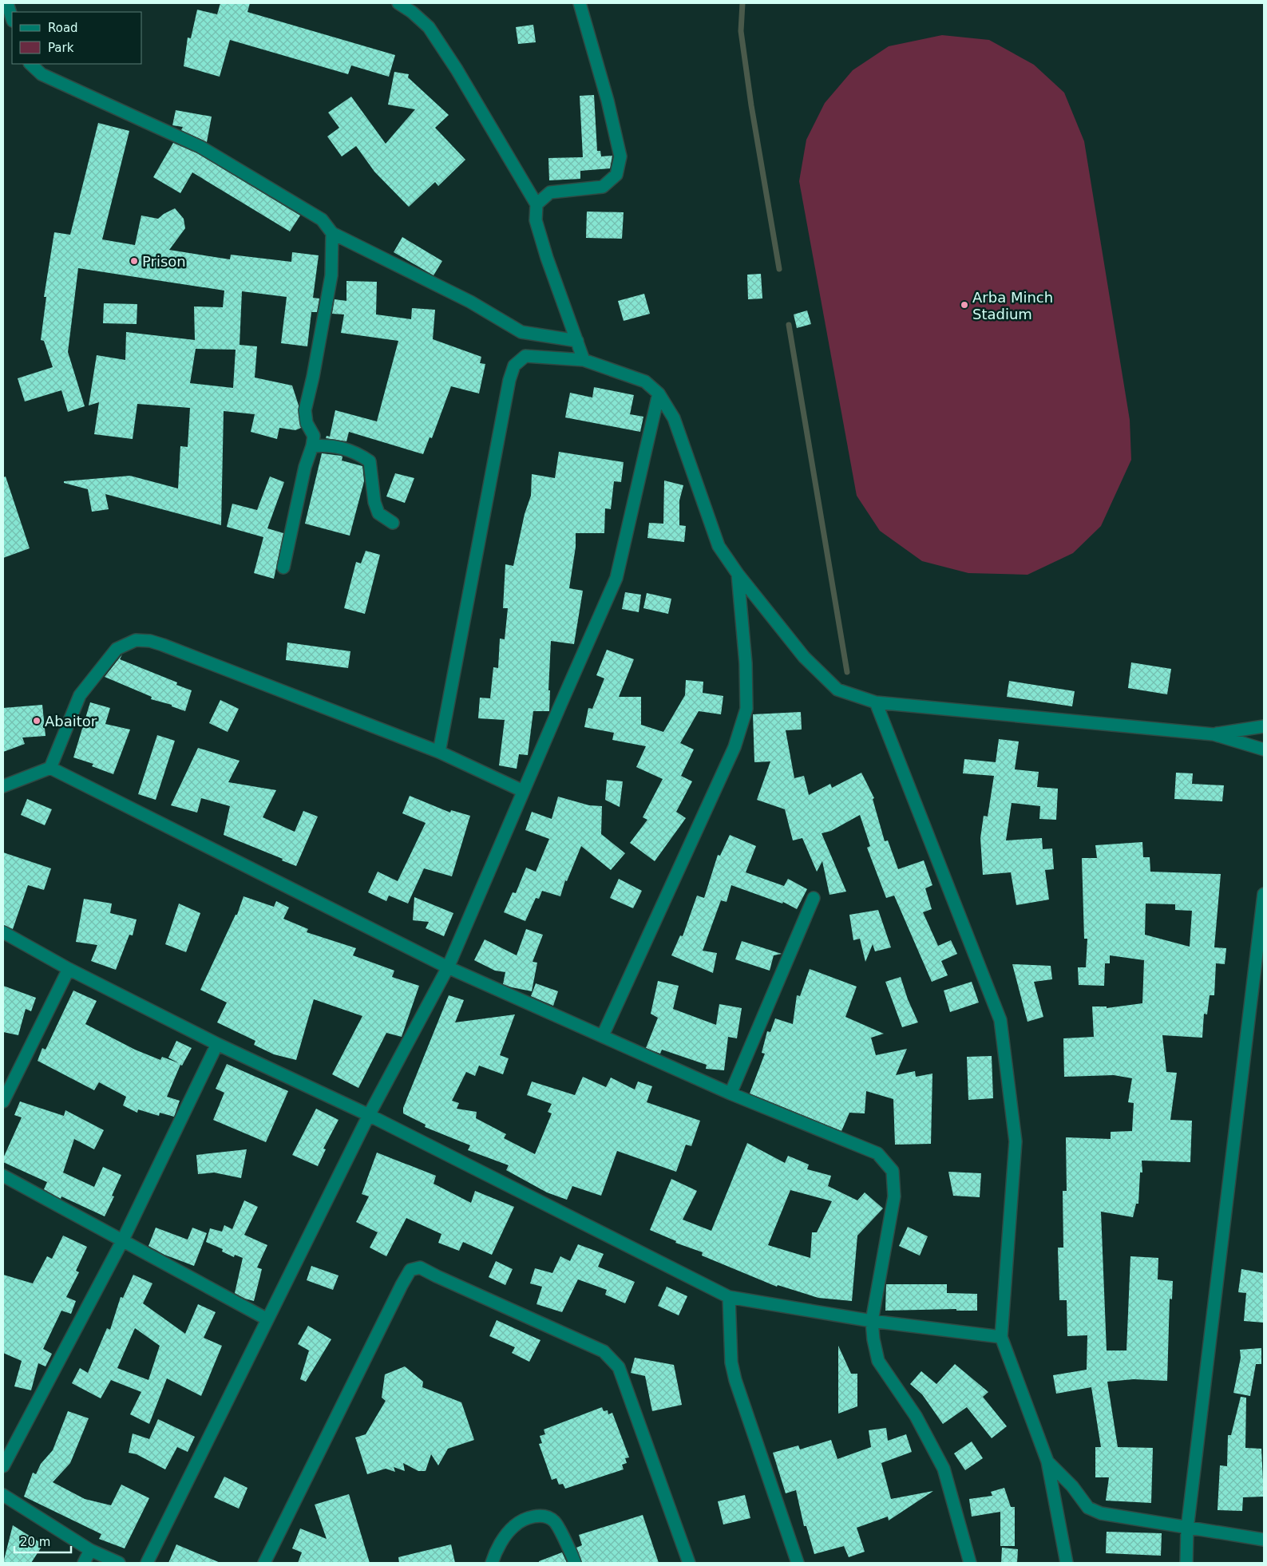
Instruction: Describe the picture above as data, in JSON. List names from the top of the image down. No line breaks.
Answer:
{"places":["Prison","Arba Minch Stadium","Abaitor"],"legend":["Road","Park"],"scale_bar":"20 m"}
